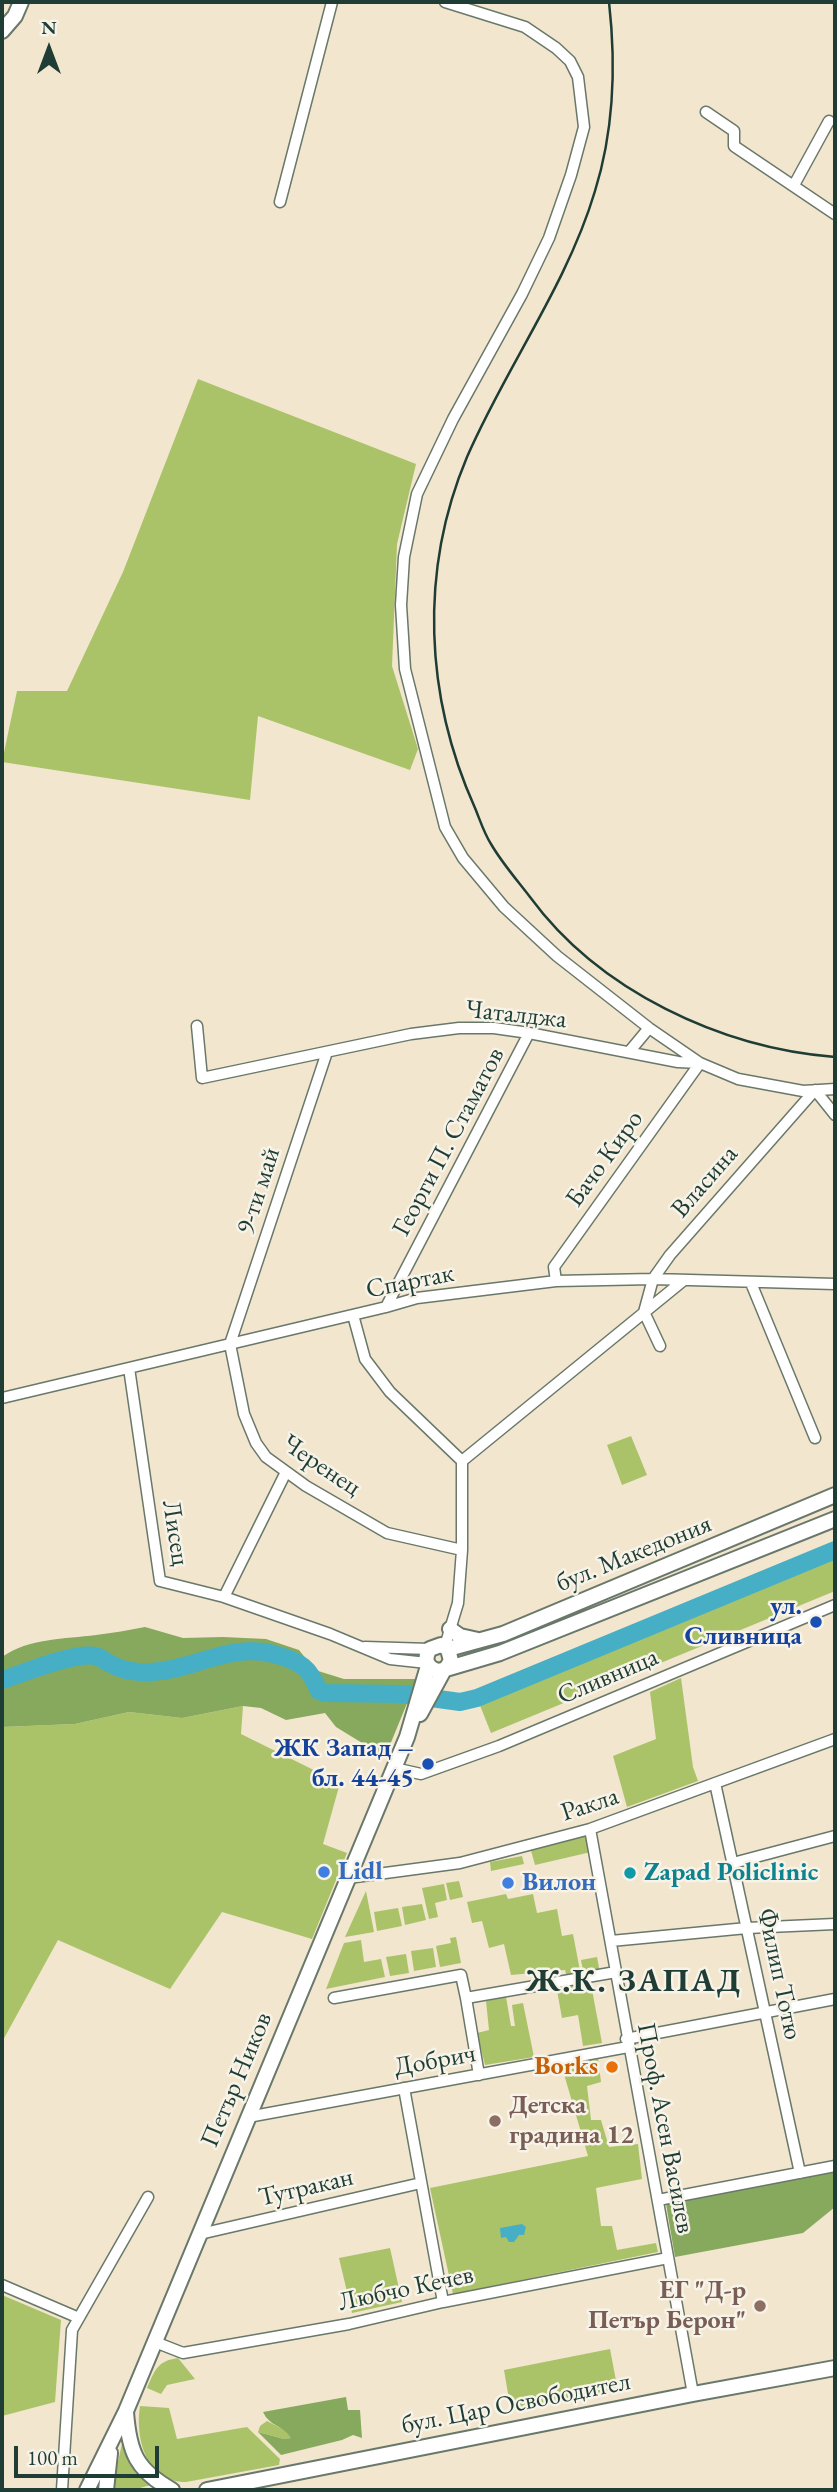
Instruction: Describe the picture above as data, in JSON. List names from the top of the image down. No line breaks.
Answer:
{"streets":{"street":["Чаталджа","Георги П. Стаматов","Бачо Киро","Власина","9-ти май","Спартак","Черенец","Лисец","бул. Македония","Сливница","Ракла","Филип Тотю","Добрич","Петър Ников","Проф. Асен Василев","Тутракан","Любчо Кечев","бул. Цар Освободител"]},"crossings":[["Чаталджа","Георги П. Стаматов"],["Чаталджа","Бачо Киро"],["Чаталджа","Власина"],["Чаталджа","9-ти май"],["Георги П. Стаматов","Спартак"],["Бачо Киро","Спартак"],["Власина","Спартак"],["9-ти май","Спартак"],["9-ти май","Черенец"],["Спартак","Черенец"],["Спартак","Лисец"],["Лисец","бул. Македония"],["Сливница","Петър Ников"],["Ракла","Филип Тотю"],["Ракла","Петър Ников"],["Ракла","Проф. Асен Василев"],["Филип Тотю","Добрич"],["Добрич","Петър Ников"],["Добрич","Проф. Асен Василев"],["Петър Ников","Тутракан"],["Петър Ников","Любчо Кечев"],["Проф. Асен Василев","Любчо Кечев"],["Проф. Асен Василев","бул. Цар Освободител"]],"districts":["Ж.К. ЗАПАД"],"places":["ул. Сливница","ЖК Запад – бл. 44-45","Lidl","Zapad Policlinic","Вилон","Borks","Детска градина 12","ЕГ \"Д-р Петър Берон\""],"scale_bar":"100 m","north":"top"}
